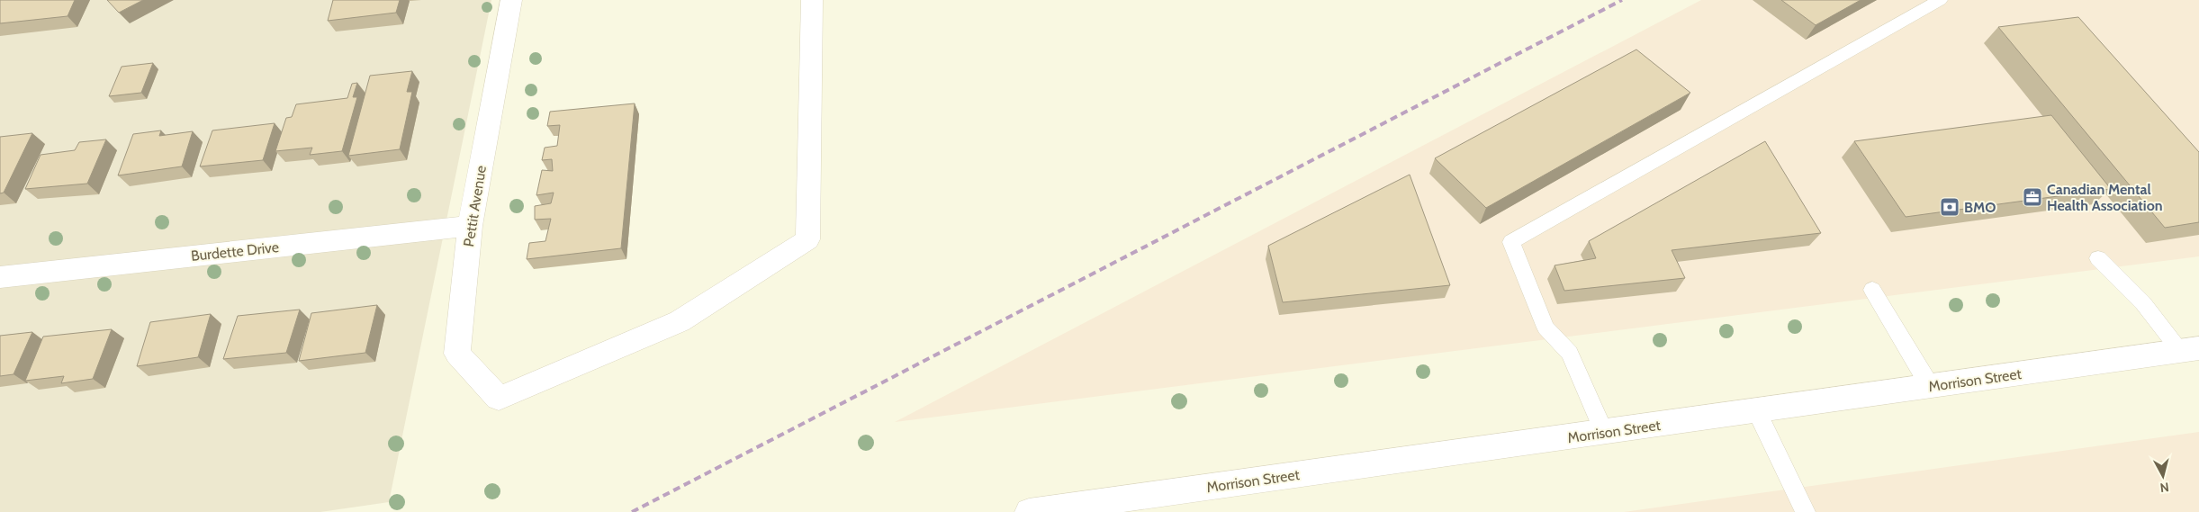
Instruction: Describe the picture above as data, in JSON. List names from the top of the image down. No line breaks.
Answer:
{"streets":{"street":["Pettit Avenue","Burdette Drive","Morrison Street"]},"crossings":[["Pettit Avenue","Burdette Drive"]],"places":{"office":["Canadian Mental Health Association"],"bank":["BMO"]},"north":"bottom"}
